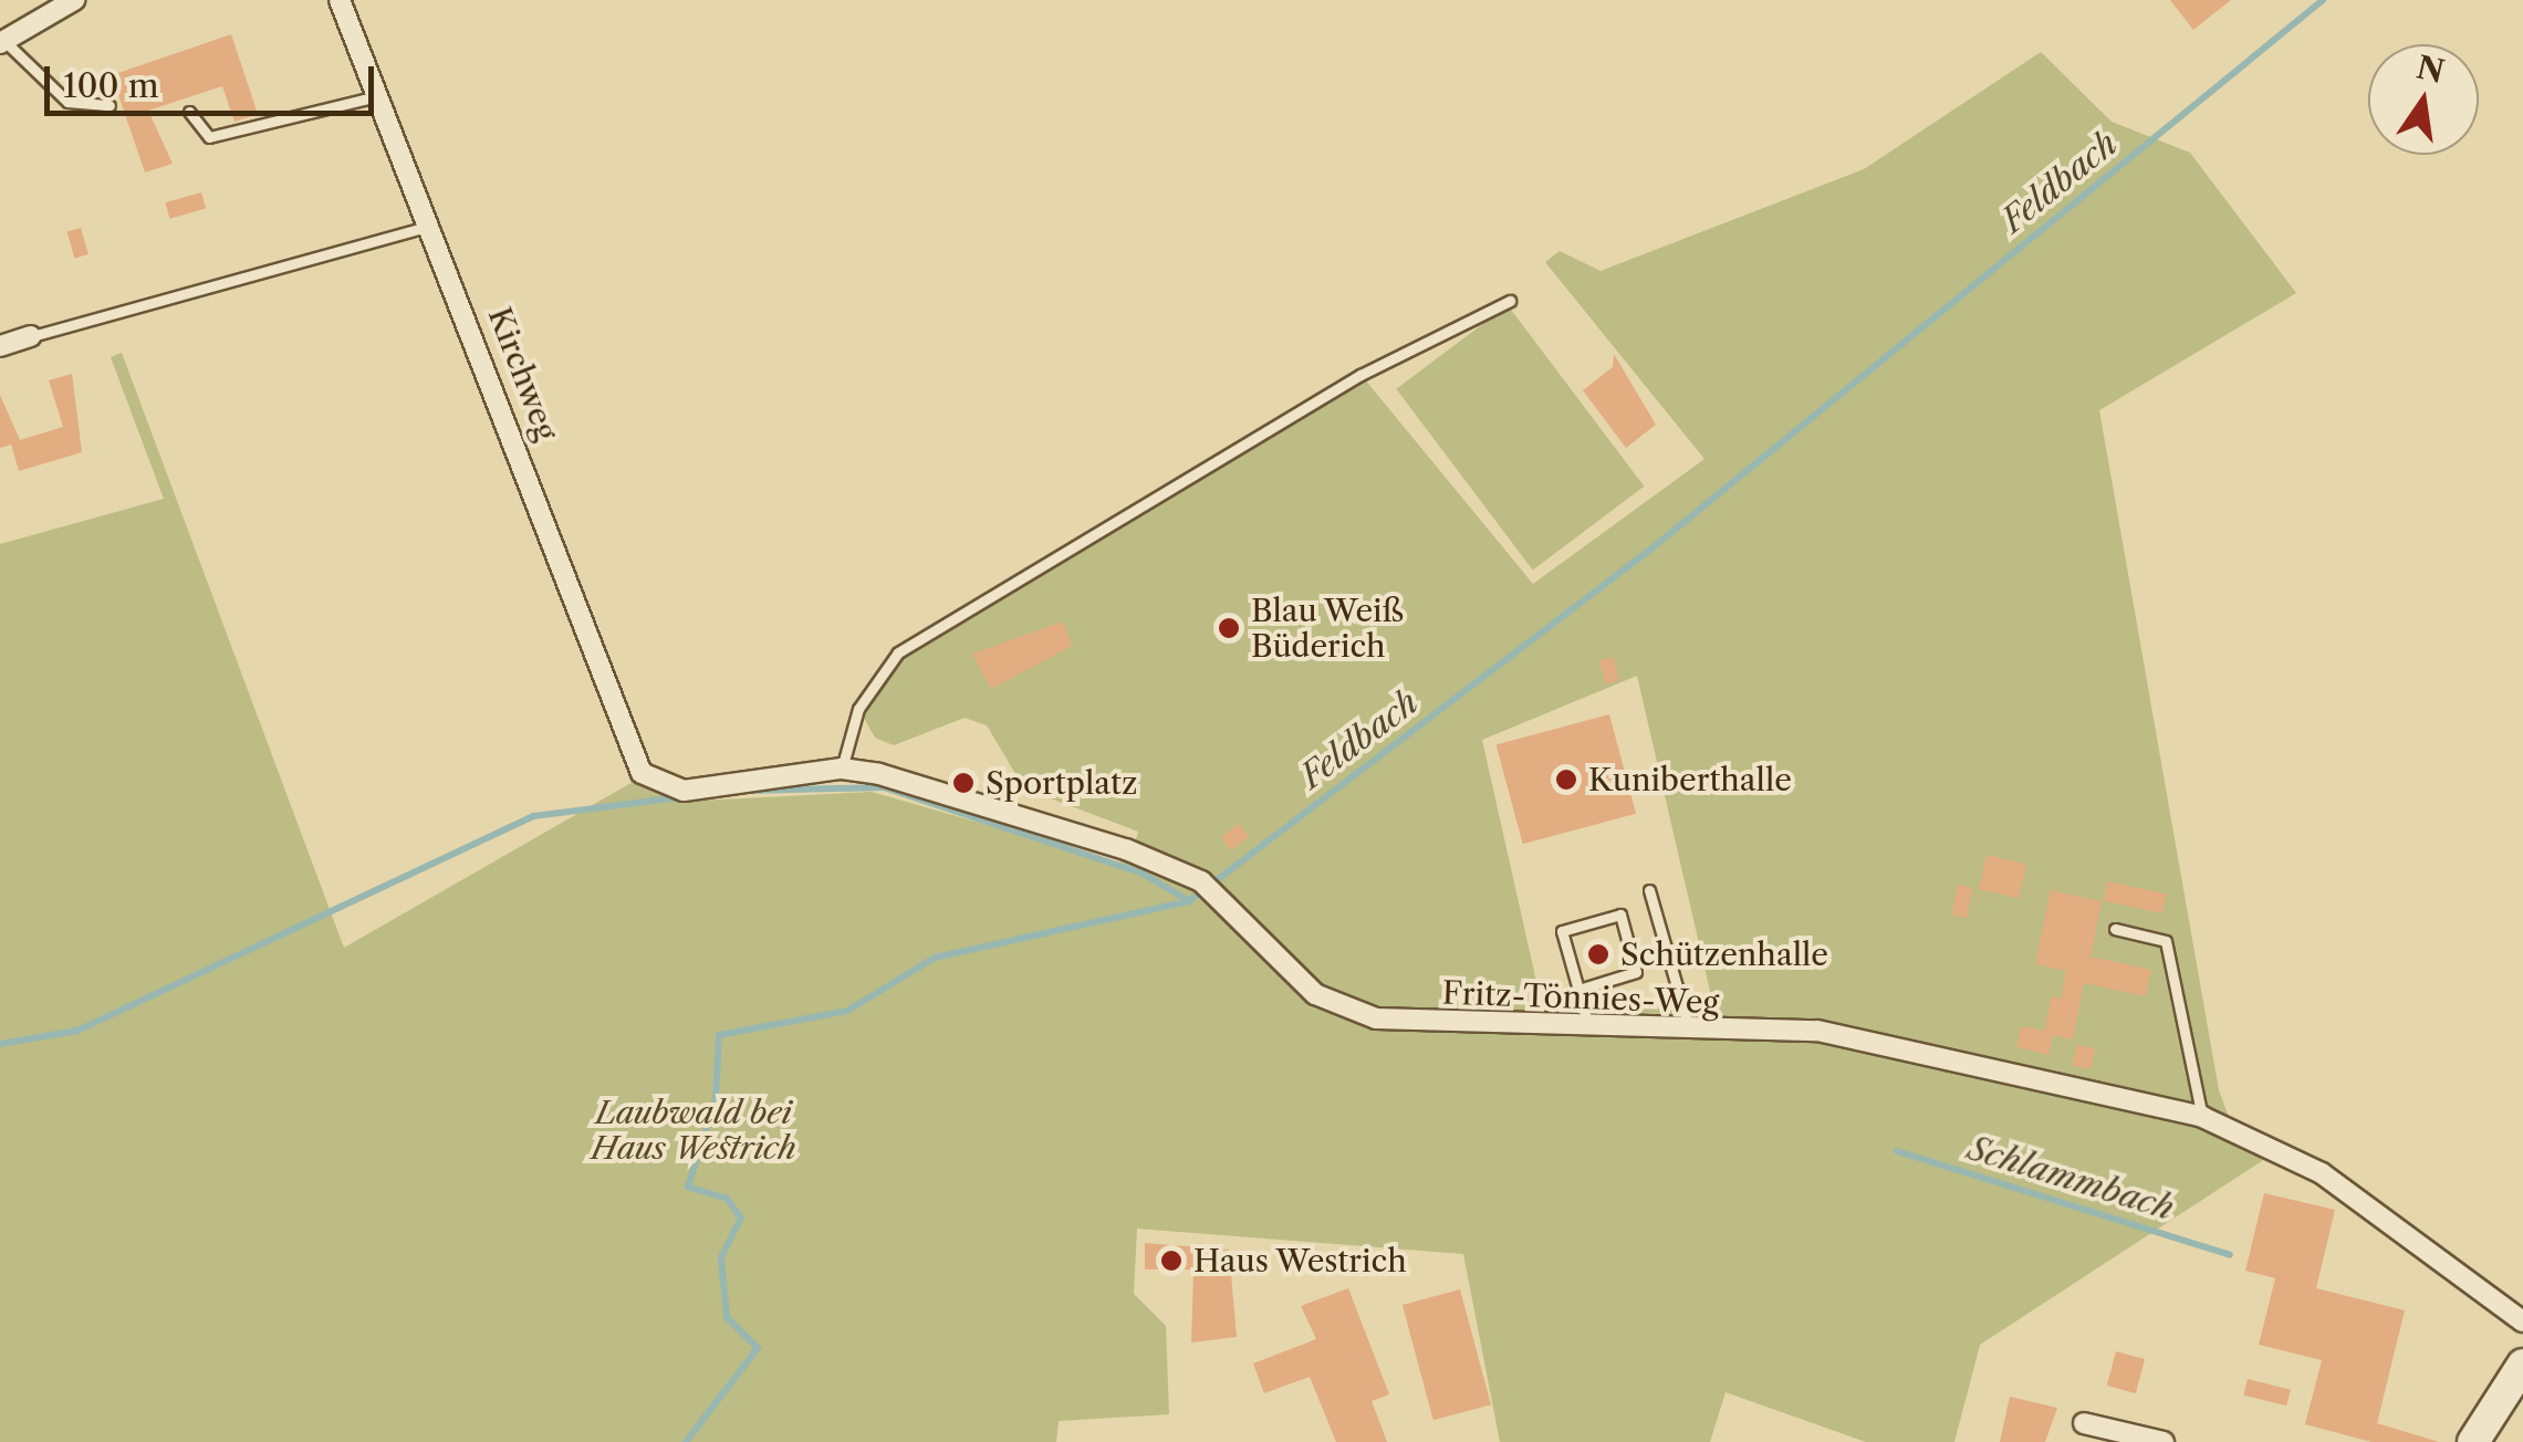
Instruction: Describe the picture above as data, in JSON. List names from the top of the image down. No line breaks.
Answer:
{"streets":{"street":["Kirchweg","Fritz-Tönnies-Weg"]},"crossings":[["Kirchweg","Fritz-Tönnies-Weg"]],"water":["Feldbach","Schlammbach"],"parks":["Laubwald bei Haus Westrich"],"places":["Blau Weiß Büderich","Kuniberthalle","Sportplatz","Schützenhalle","Haus Westrich"],"scale_bar":"100 m","north":"top"}
